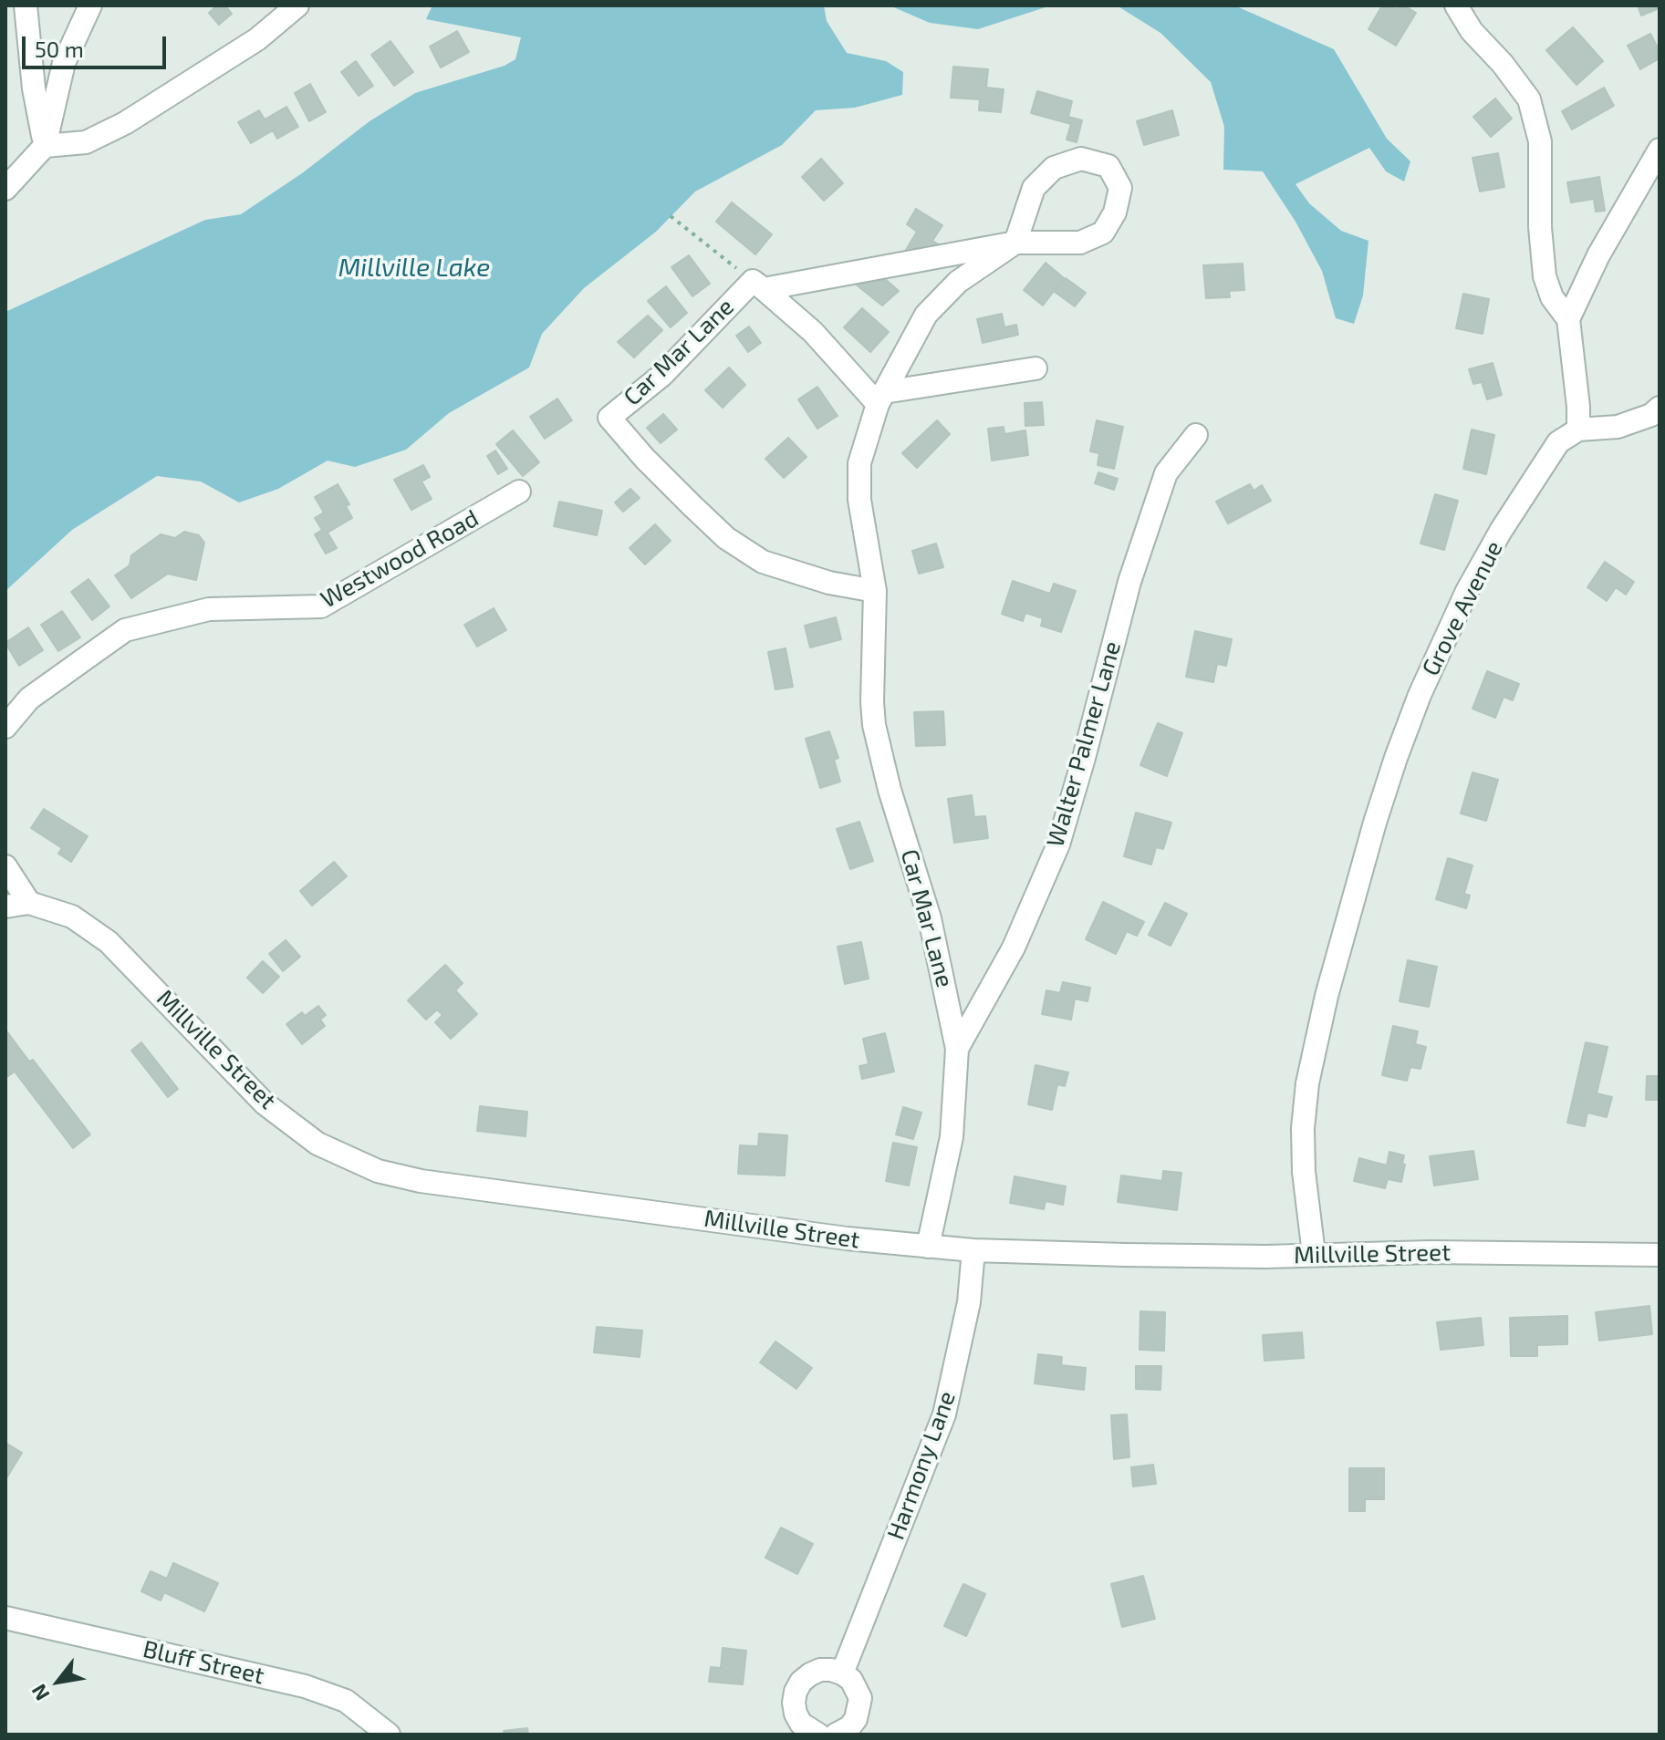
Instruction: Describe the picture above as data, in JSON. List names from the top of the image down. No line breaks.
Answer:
{"streets":{"street":["Car Mar Lane","Westwood Road","Grove Avenue","Walter Palmer Lane","Millville Street","Harmony Lane","Bluff Street"]},"crossings":[["Car Mar Lane","Walter Palmer Lane"],["Car Mar Lane","Millville Street"],["Grove Avenue","Millville Street"],["Millville Street","Harmony Lane"]],"water":["Millville Lake"],"scale_bar":"50 m","north":"bottom left"}
